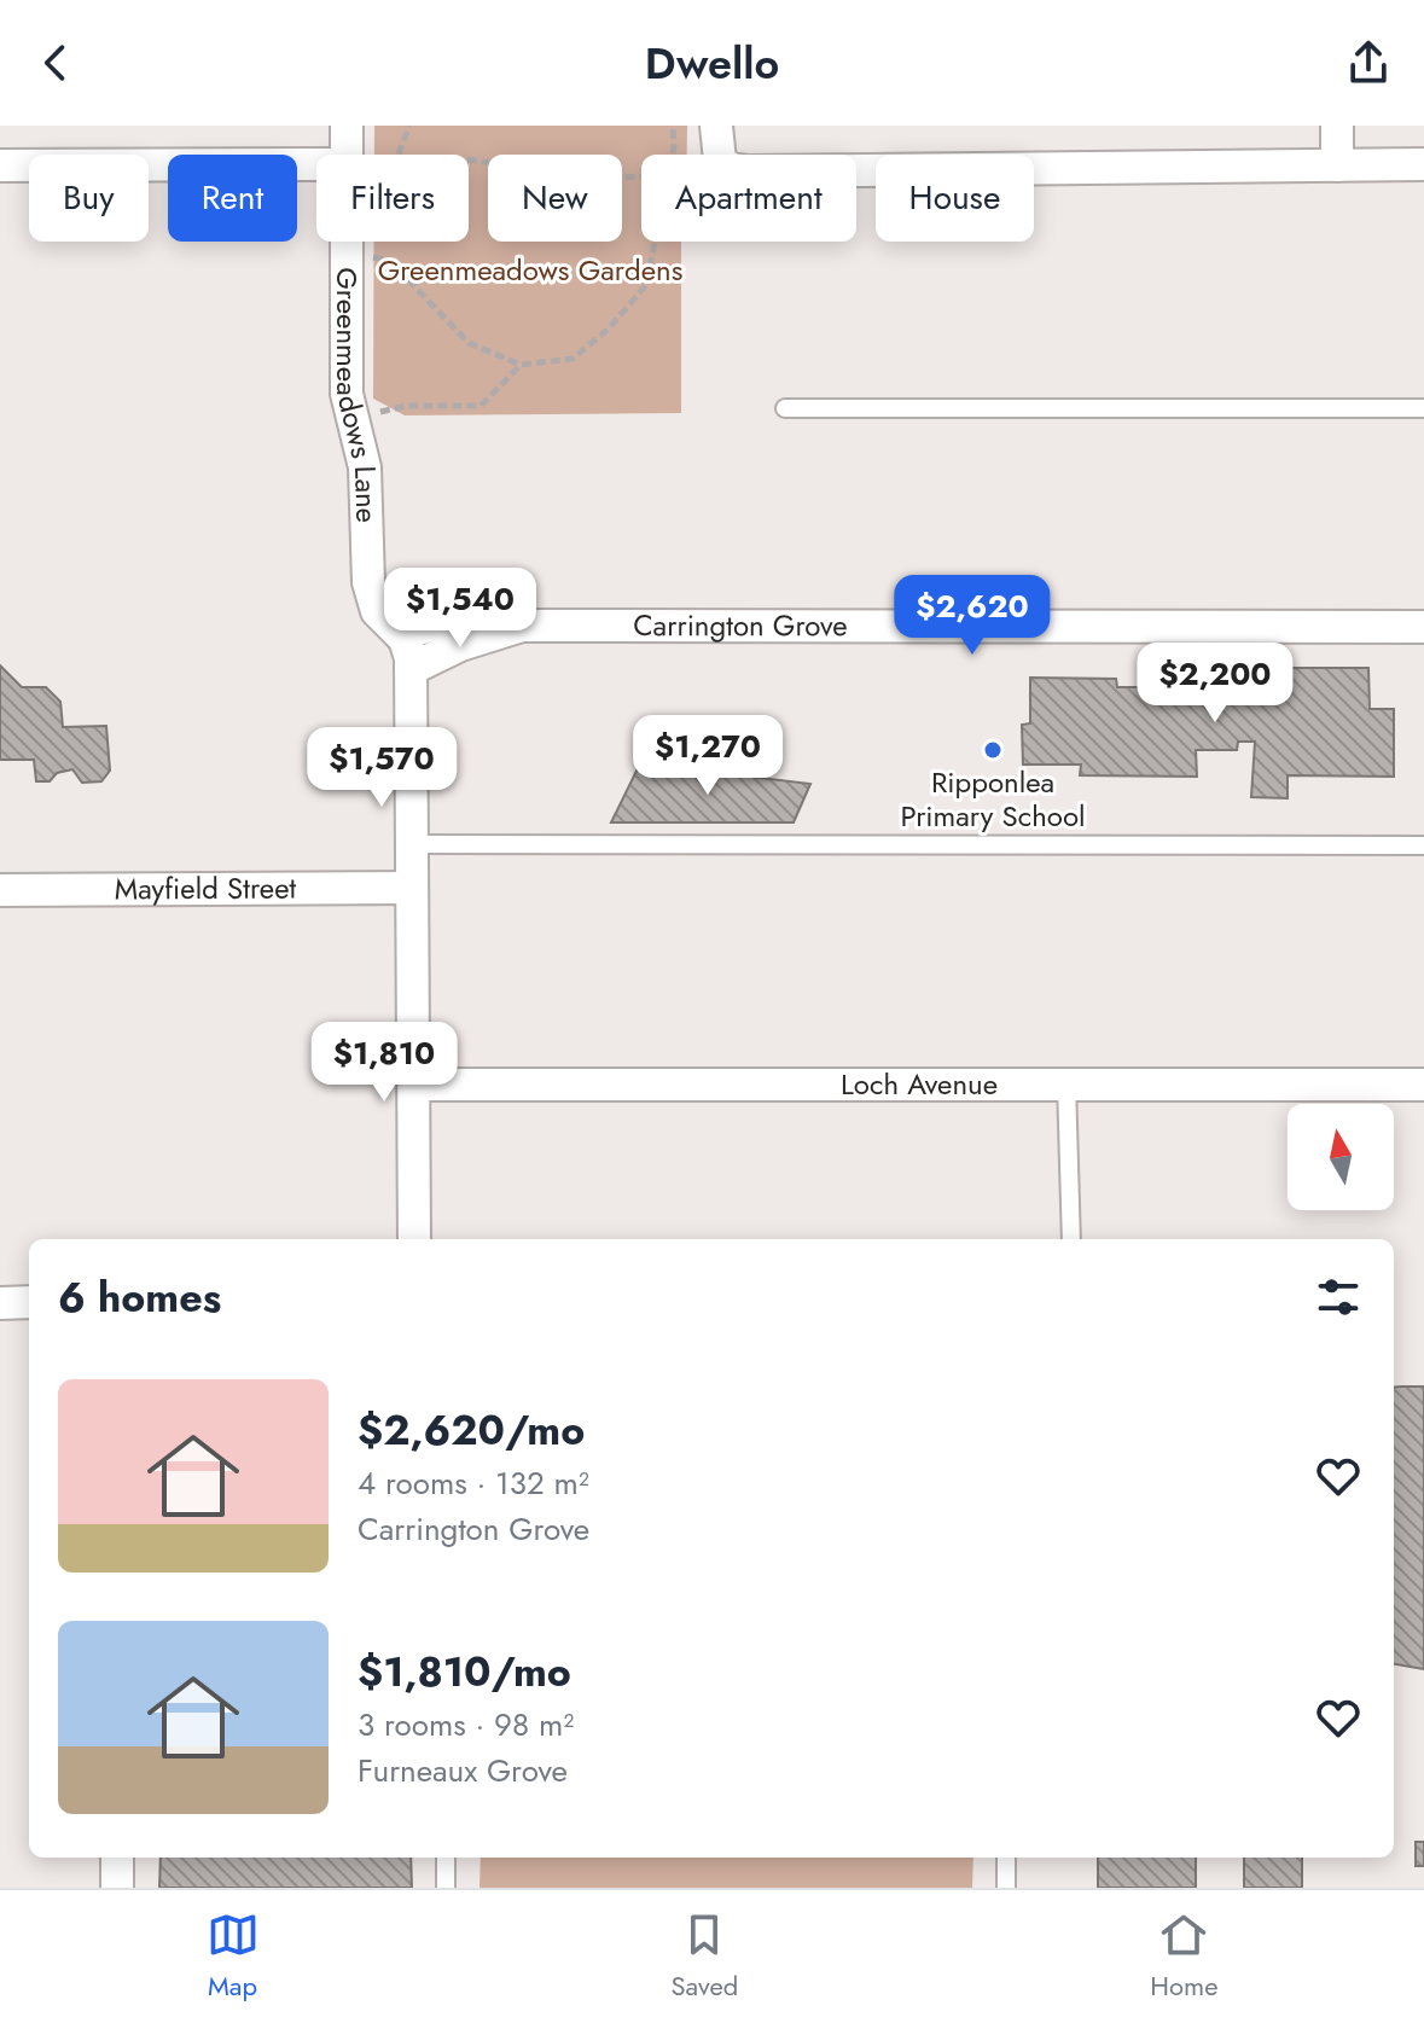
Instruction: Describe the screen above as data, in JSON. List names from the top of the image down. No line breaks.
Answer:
{"streets":{"street":["Greenmeadows Lane","Carrington Grove","Mayfield Street","Loch Avenue"]},"crossings":[["Greenmeadows Lane","Carrington Grove"]],"parks":["Greenmeadows Gardens"],"places":["Ripponlea Primary School"],"north":"top","page":{"header":"Dwello","chip":["Buy","Rent","Filters","New","Apartment","House"],"price":["$1,540","$2,620","$2,200","$1,270","$1,570","$1,810"],"heading":"6 homes","list":[{"name":"$2,620/mo","note":"4 rooms · 132 m² · Carrington Grove"},{"name":"$1,810/mo","note":"3 rooms · 98 m² · Furneaux Grove"}],"tabs":["Map","Saved","Home"]}}
